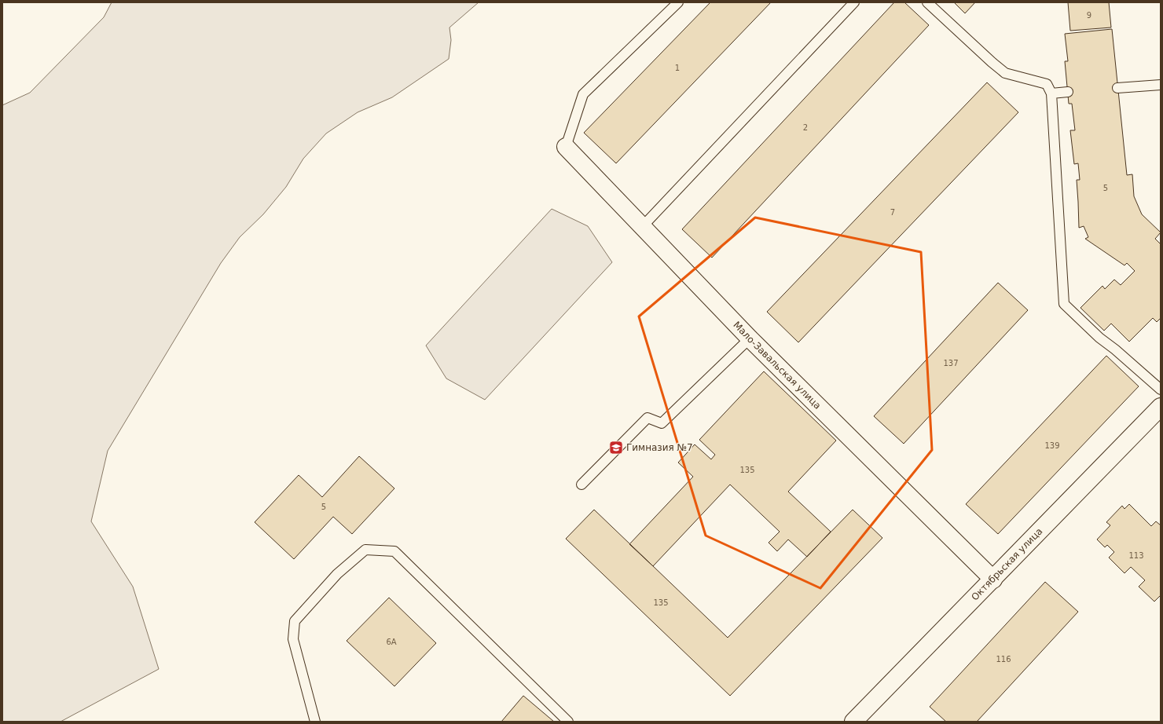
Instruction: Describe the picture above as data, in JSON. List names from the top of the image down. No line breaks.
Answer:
{"streets":{"street":["Мало-Завальская улица","Октябрьская улица"]},"crossings":[["Мало-Завальская улица","Октябрьская улица"]],"places":{"school or university":["Гимназия №7"]},"house_numbers":["9","1","2","5","7","137","139","135","5","113","135","6А","116"]}
